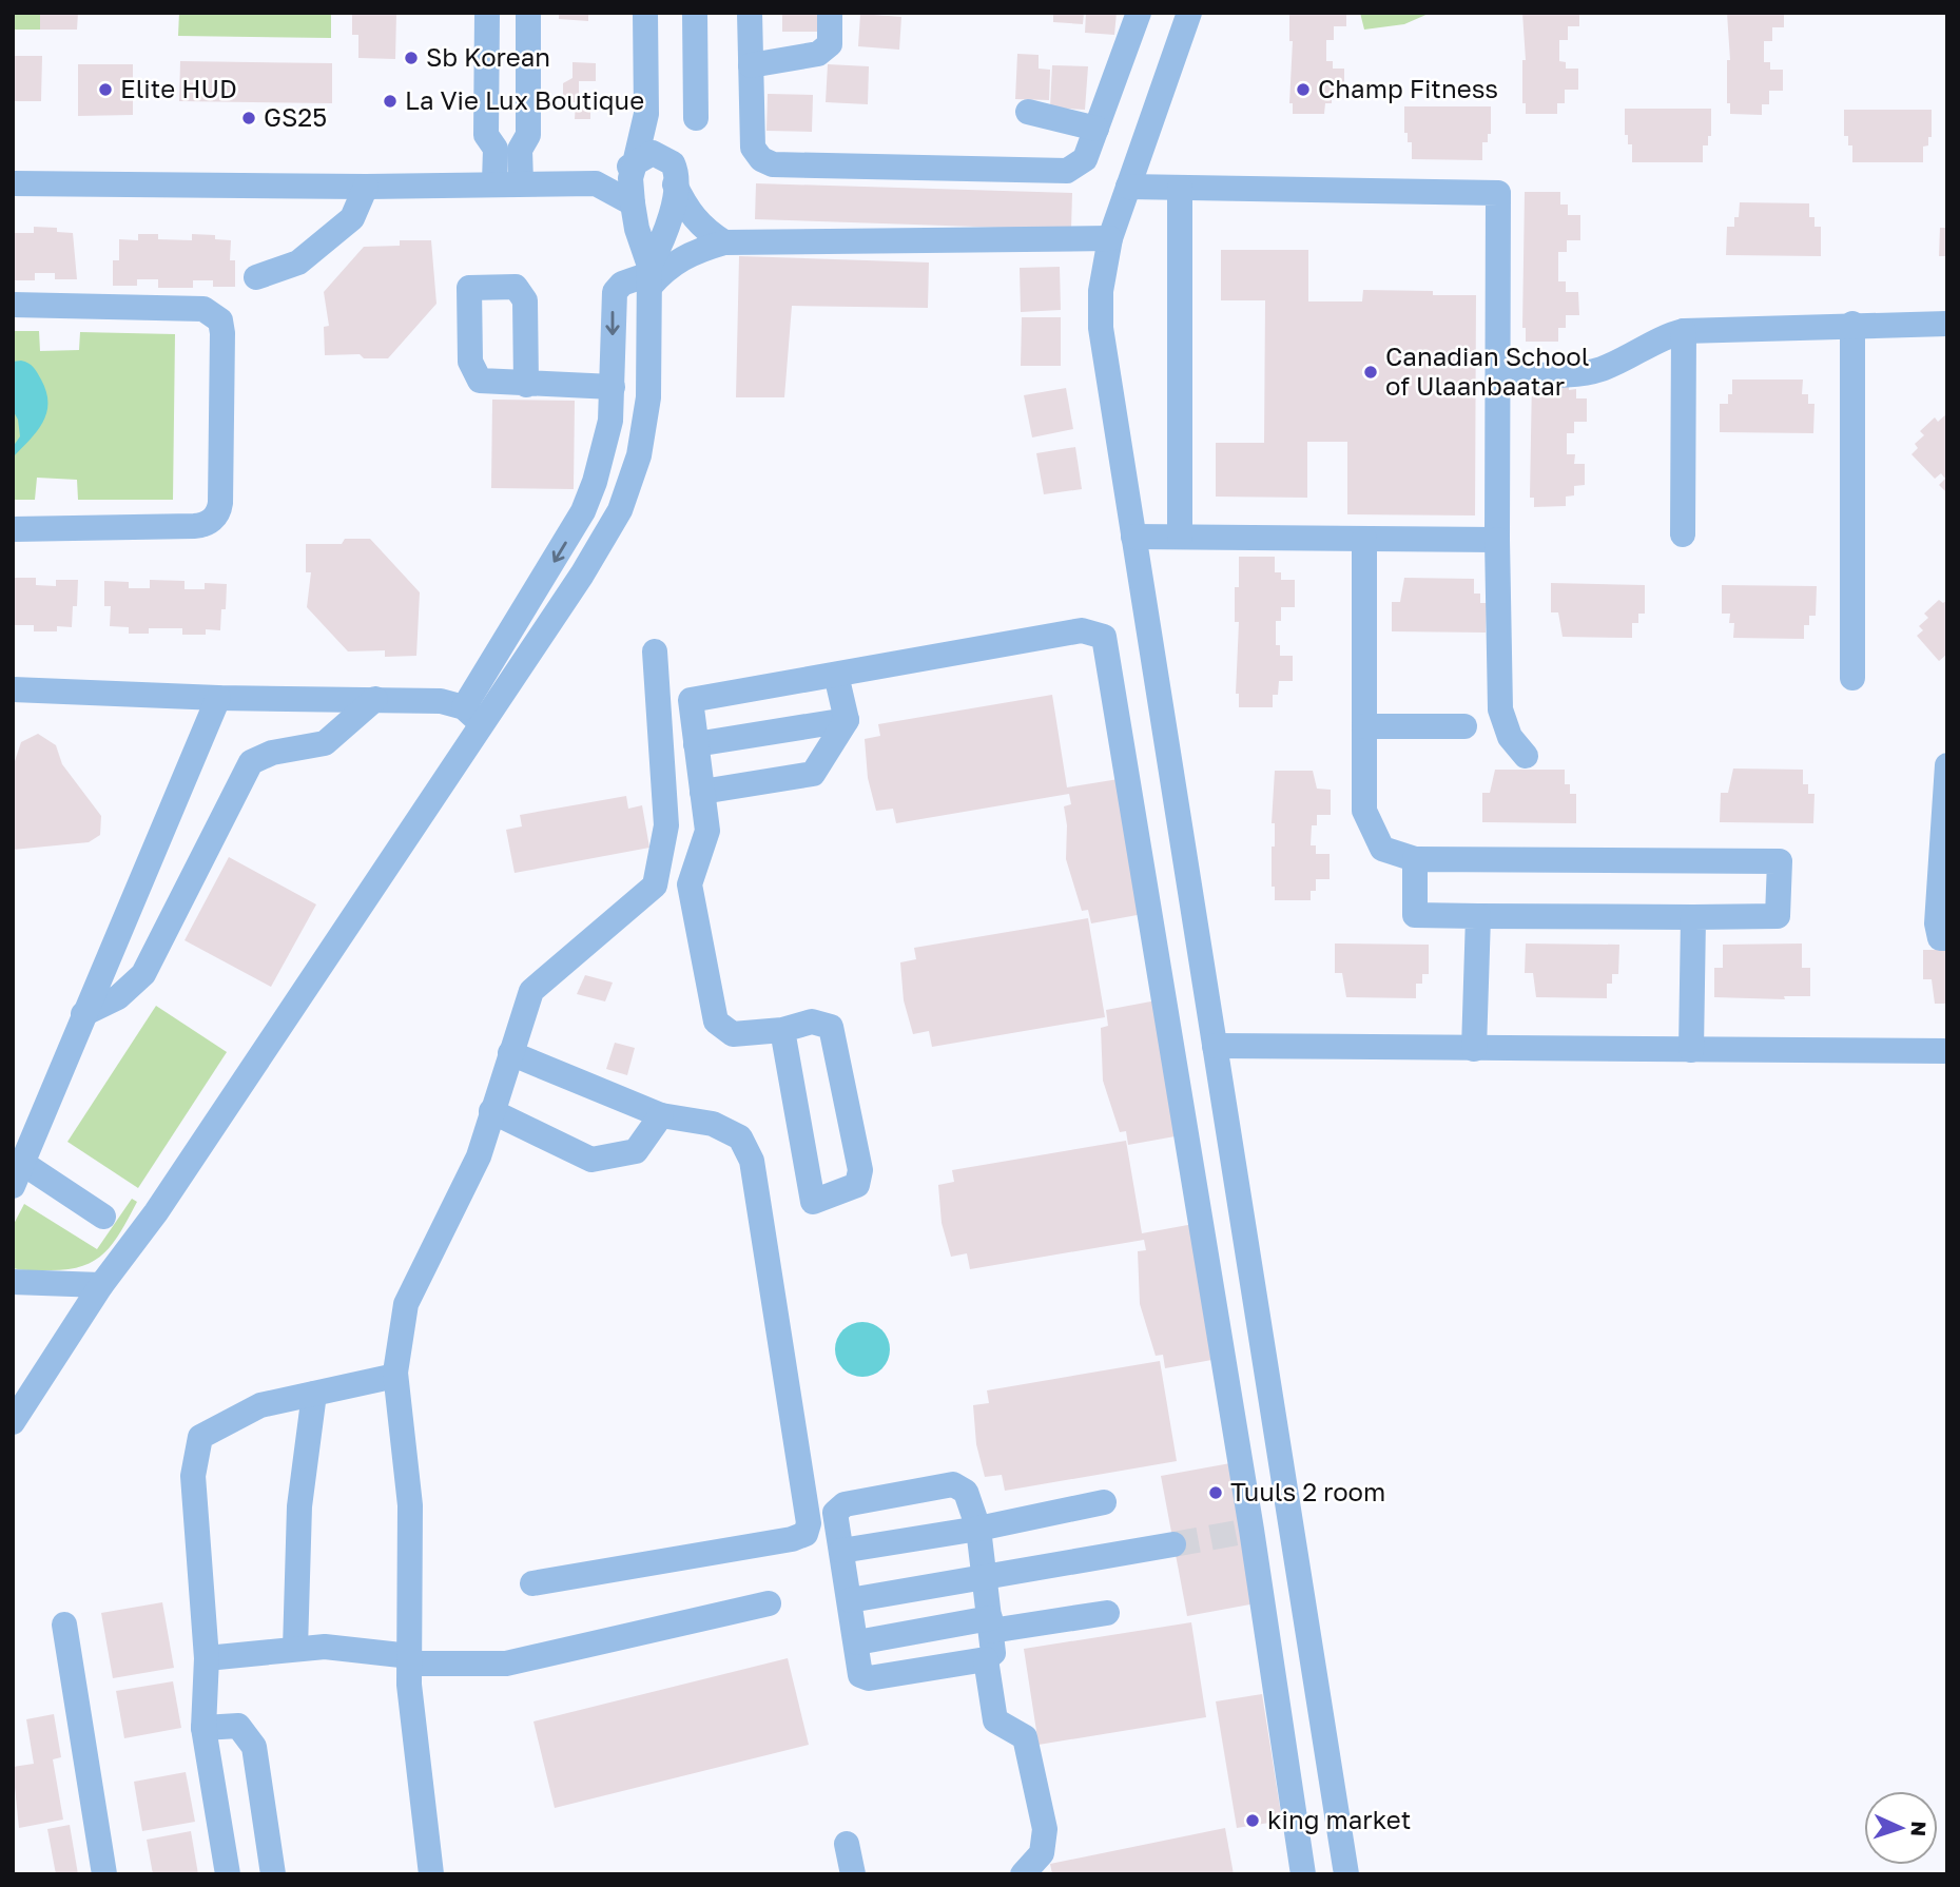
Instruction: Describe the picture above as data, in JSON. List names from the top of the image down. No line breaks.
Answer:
{"places":["Sb Korean","Elite HUD","Champ Fitness","La Vie Lux Boutique","GS25","Canadian School of Ulaanbaatar","Tuuls 2 room","king market"],"north":"right"}
